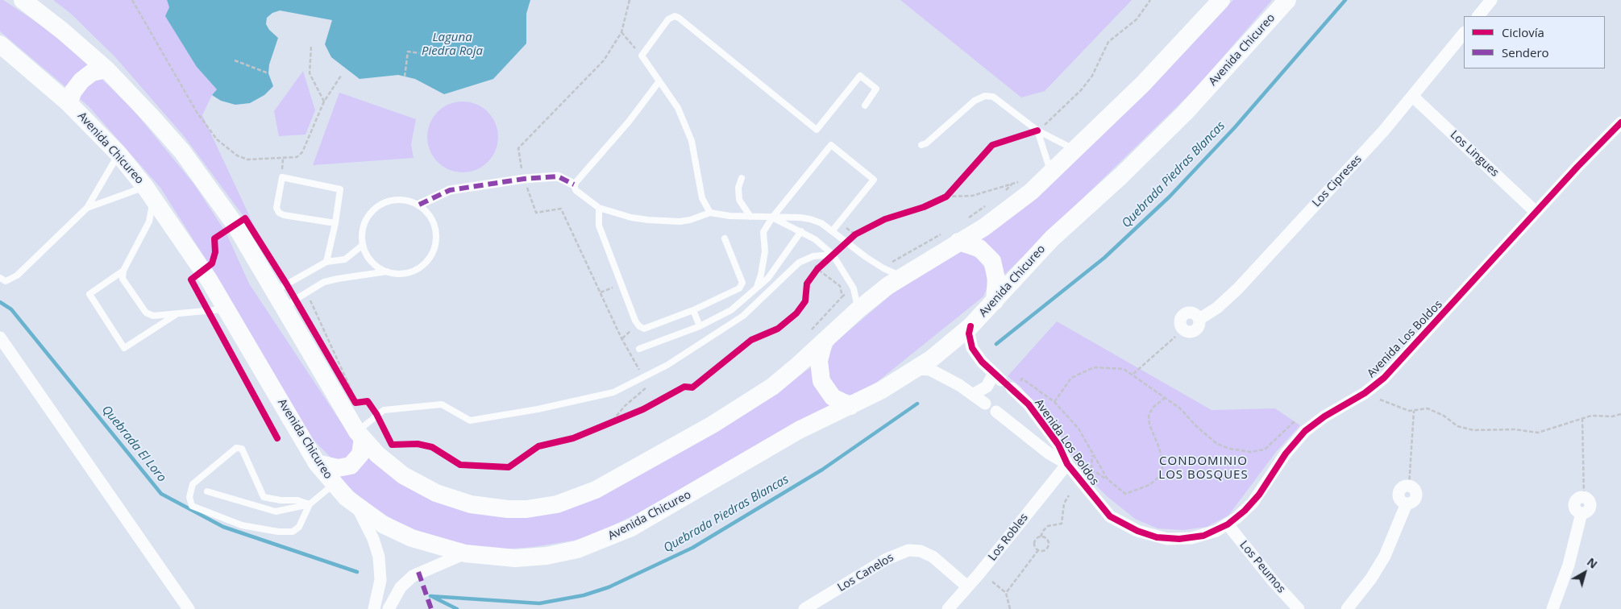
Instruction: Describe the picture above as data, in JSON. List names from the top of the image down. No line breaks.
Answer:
{"streets":{"main road":["Avenida Chicureo"],"street":["Los Lingues","Los Cipreses","Avenida Los Boldos","Los Robles","Los Peumos","Los Canelos"]},"crossings":[["Los Lingues","Los Cipreses"],["Los Lingues","Avenida Los Boldos"],["Avenida Los Boldos","Los Robles"],["Avenida Los Boldos","Los Peumos"],["Los Robles","Los Canelos"]],"districts":["CONDOMINIO LOS BOSQUES"],"water":["Laguna Piedra Roja","Quebrada Piedras Blancas","Quebrada El Loro"],"legend":["Ciclovía","Sendero"],"north":"top right"}
